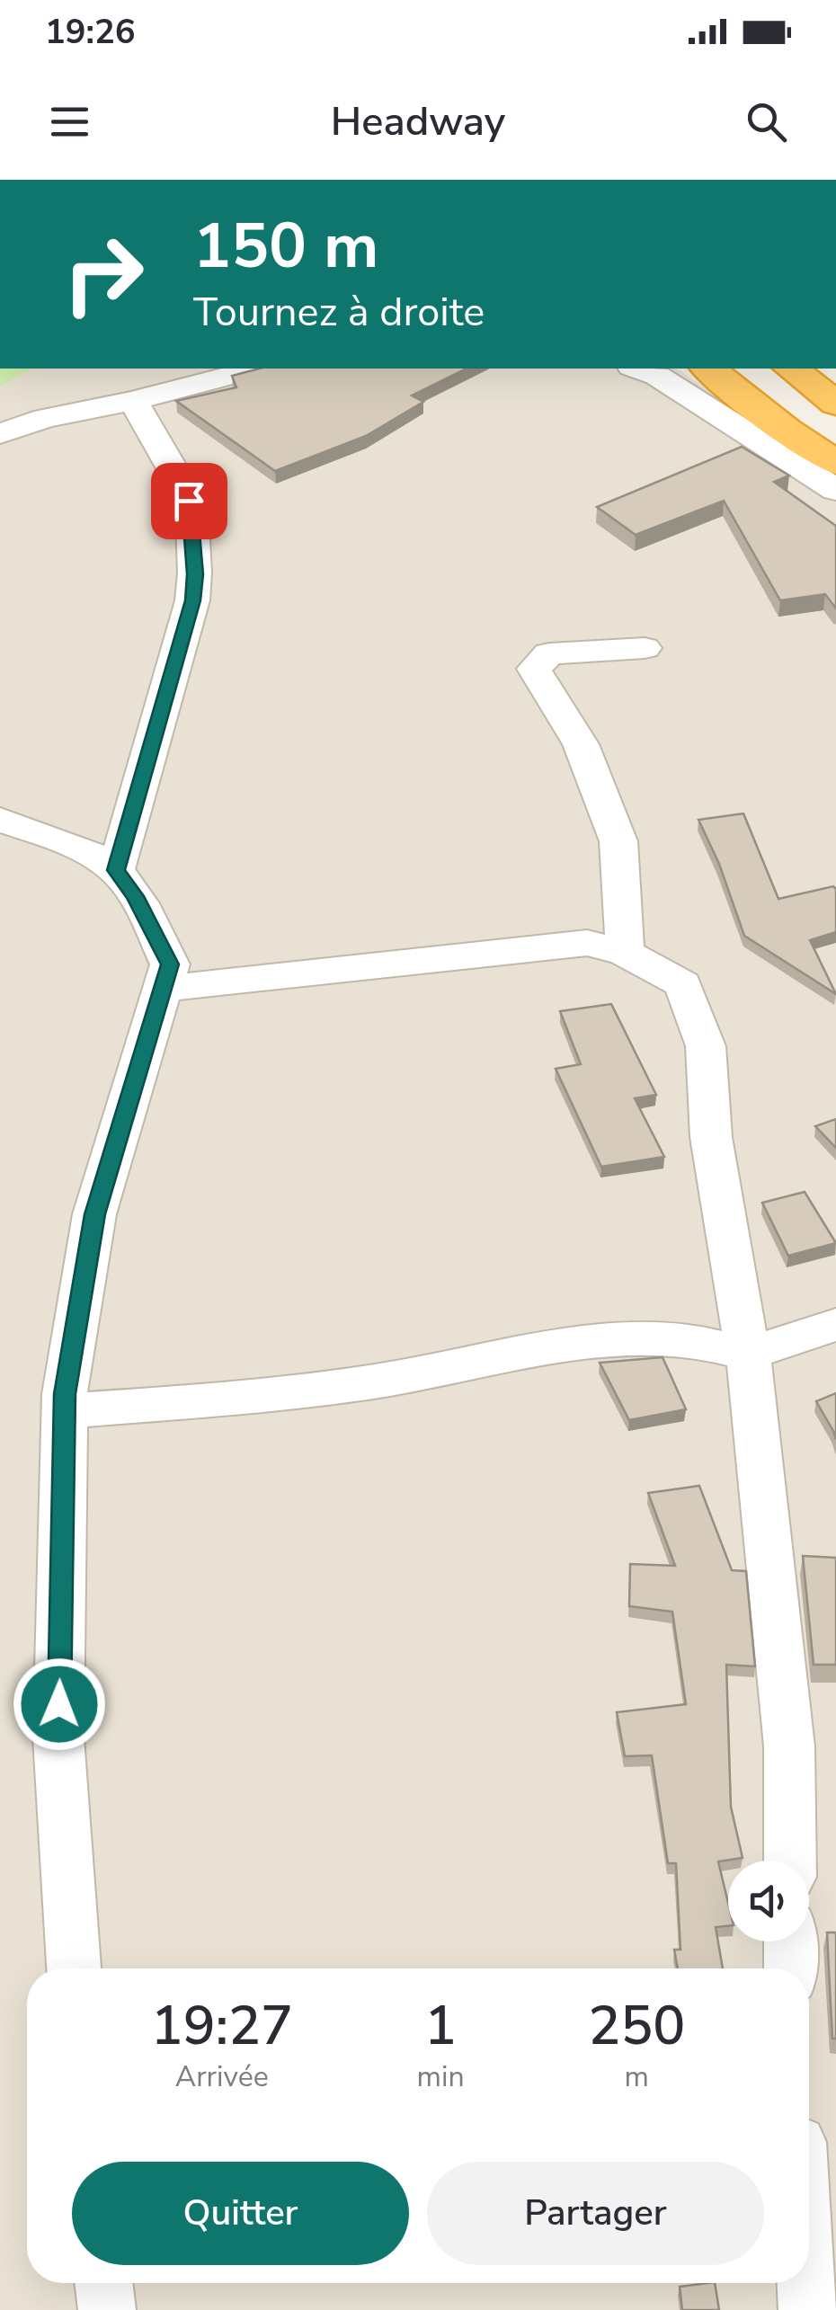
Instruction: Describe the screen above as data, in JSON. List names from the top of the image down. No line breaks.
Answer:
{"page":{"status":"19:26","header":"Headway","turn":["150 m","Tournez à droite"],"eta":["19:27","Arrivée","1","min","250","m"],"buttons":["Quitter","Partager"]}}
